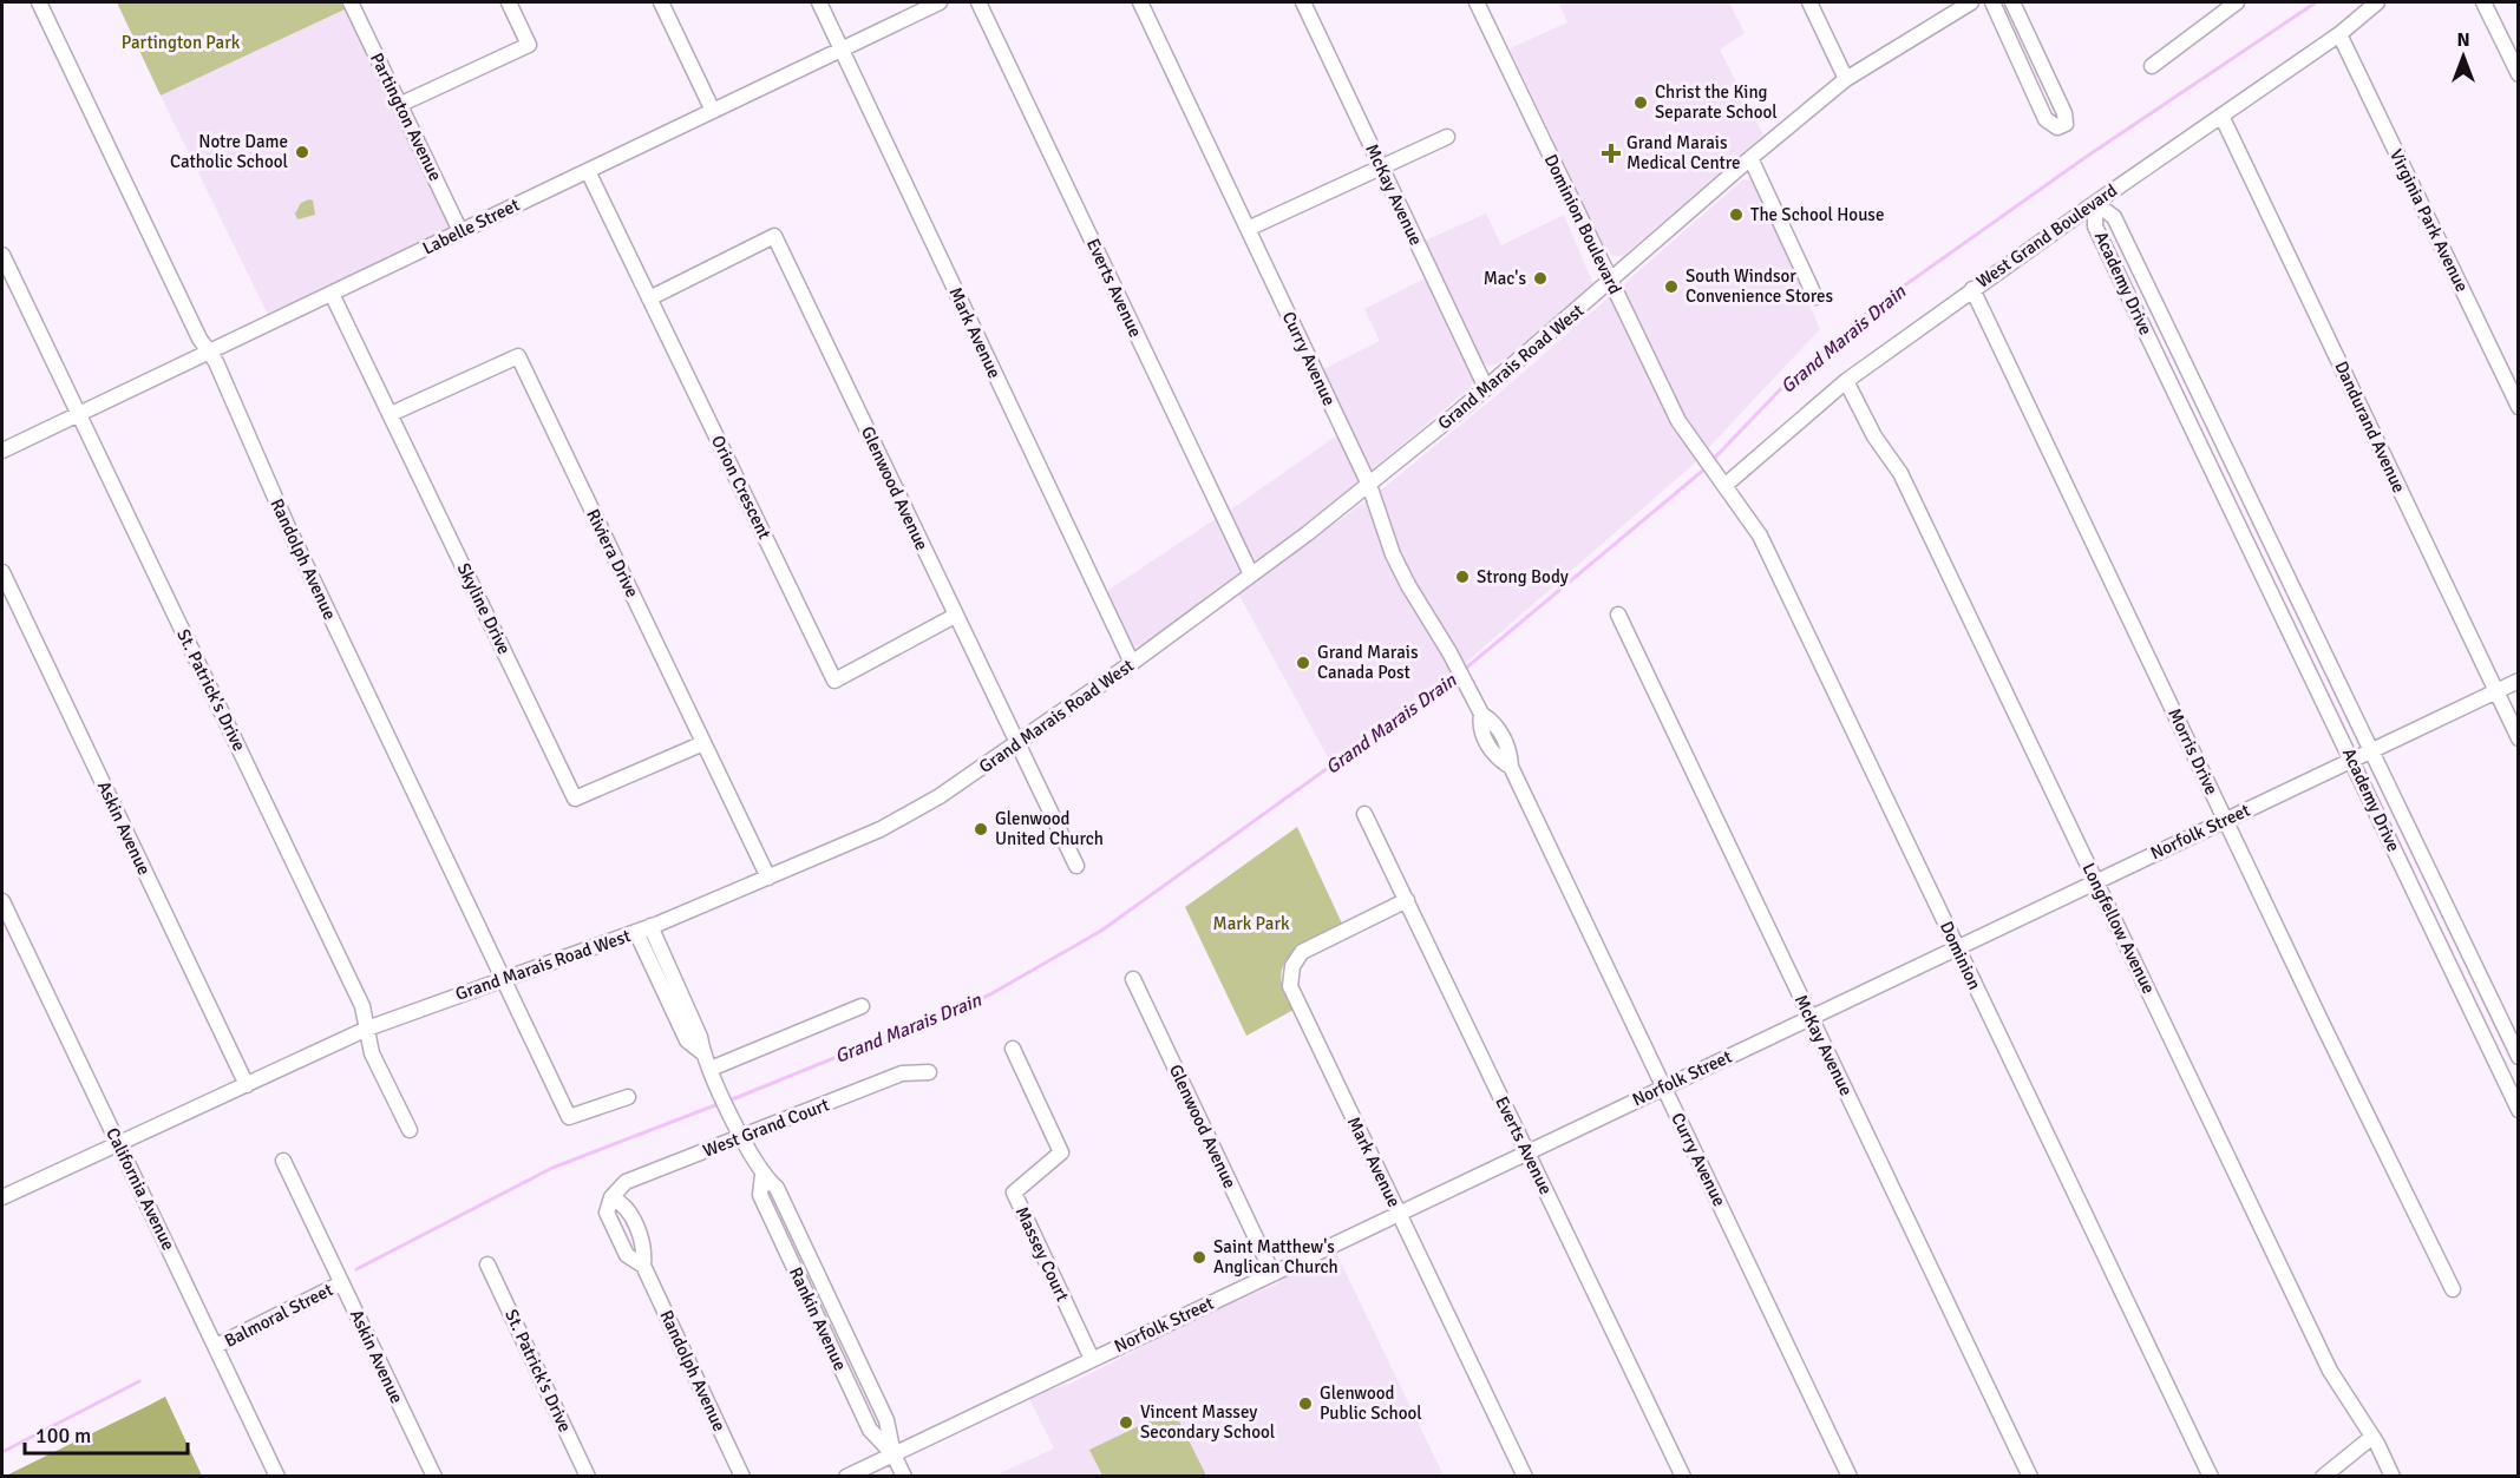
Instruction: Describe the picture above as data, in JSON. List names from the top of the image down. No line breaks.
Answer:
{"streets":{"street":["Partington Avenue","McKay Avenue","Virginia Park Avenue","Dominion Boulevard","Labelle Street","West Grand Boulevard","Academy Drive","Everts Avenue","Mark Avenue","Curry Avenue","Grand Marais Road West","Dandurand Avenue","Orion Crescent","Glenwood Avenue","Riviera Drive","Randolph Avenue","Skyline Drive","St. Patrick's Drive","Morris Drive","Askin Avenue","Norfolk Street","Longfellow Avenue","Dominion","West Grand Court","California Avenue","Massey Court","Balmoral Street","Rankin Avenue"]},"crossings":[["Partington Avenue","Labelle Street"],["McKay Avenue","Grand Marais Road West"],["McKay Avenue","Norfolk Street"],["Virginia Park Avenue","West Grand Boulevard"],["Dominion Boulevard","Grand Marais Road West"],["Dominion Boulevard","Dominion"],["Labelle Street","Mark Avenue"],["Labelle Street","Orion Crescent"],["Labelle Street","Randolph Avenue"],["Labelle Street","Skyline Drive"],["Labelle Street","St. Patrick's Drive"],["West Grand Boulevard","Academy Drive"],["West Grand Boulevard","Dandurand Avenue"],["West Grand Boulevard","Morris Drive"],["West Grand Boulevard","Longfellow Avenue"],["West Grand Boulevard","Dominion"],["Academy Drive","Norfolk Street"],["Everts Avenue","Mark Avenue"],["Everts Avenue","Grand Marais Road West"],["Everts Avenue","Norfolk Street"],["Mark Avenue","Grand Marais Road West"],["Mark Avenue","Norfolk Street"],["Curry Avenue","Grand Marais Road West"],["Curry Avenue","Norfolk Street"],["Grand Marais Road West","Glenwood Avenue"],["Grand Marais Road West","Riviera Drive"],["Grand Marais Road West","Randolph Avenue"],["Grand Marais Road West","St. Patrick's Drive"],["Grand Marais Road West","Askin Avenue"],["Grand Marais Road West","California Avenue"],["Grand Marais Road West","Rankin Avenue"],["Dandurand Avenue","Norfolk Street"],["Orion Crescent","Glenwood Avenue"],["Glenwood Avenue","Norfolk Street"],["Riviera Drive","Skyline Drive"],["Randolph Avenue","West Grand Court"],["Morris Drive","Norfolk Street"],["Askin Avenue","Balmoral Street"],["Norfolk Street","Longfellow Avenue"],["Norfolk Street","Dominion"],["Norfolk Street","Massey Court"],["Norfolk Street","Rankin Avenue"],["West Grand Court","Rankin Avenue"],["California Avenue","Balmoral Street"]],"water":["Grand Marais Drain"],"parks":["Partington Park","Mark Park"],"places":{"other":["Christ the King Separate School","Notre Dame Catholic School","The School House","Mac's","South Windsor Convenience Stores","Strong Body","Grand Marais Canada Post","Glenwood United Church","Saint Matthew's Anglican Church","Glenwood Public School","Vincent Massey Secondary School"],"health":["Grand Marais Medical Centre"]},"scale_bar":"100 m","north":"top"}
